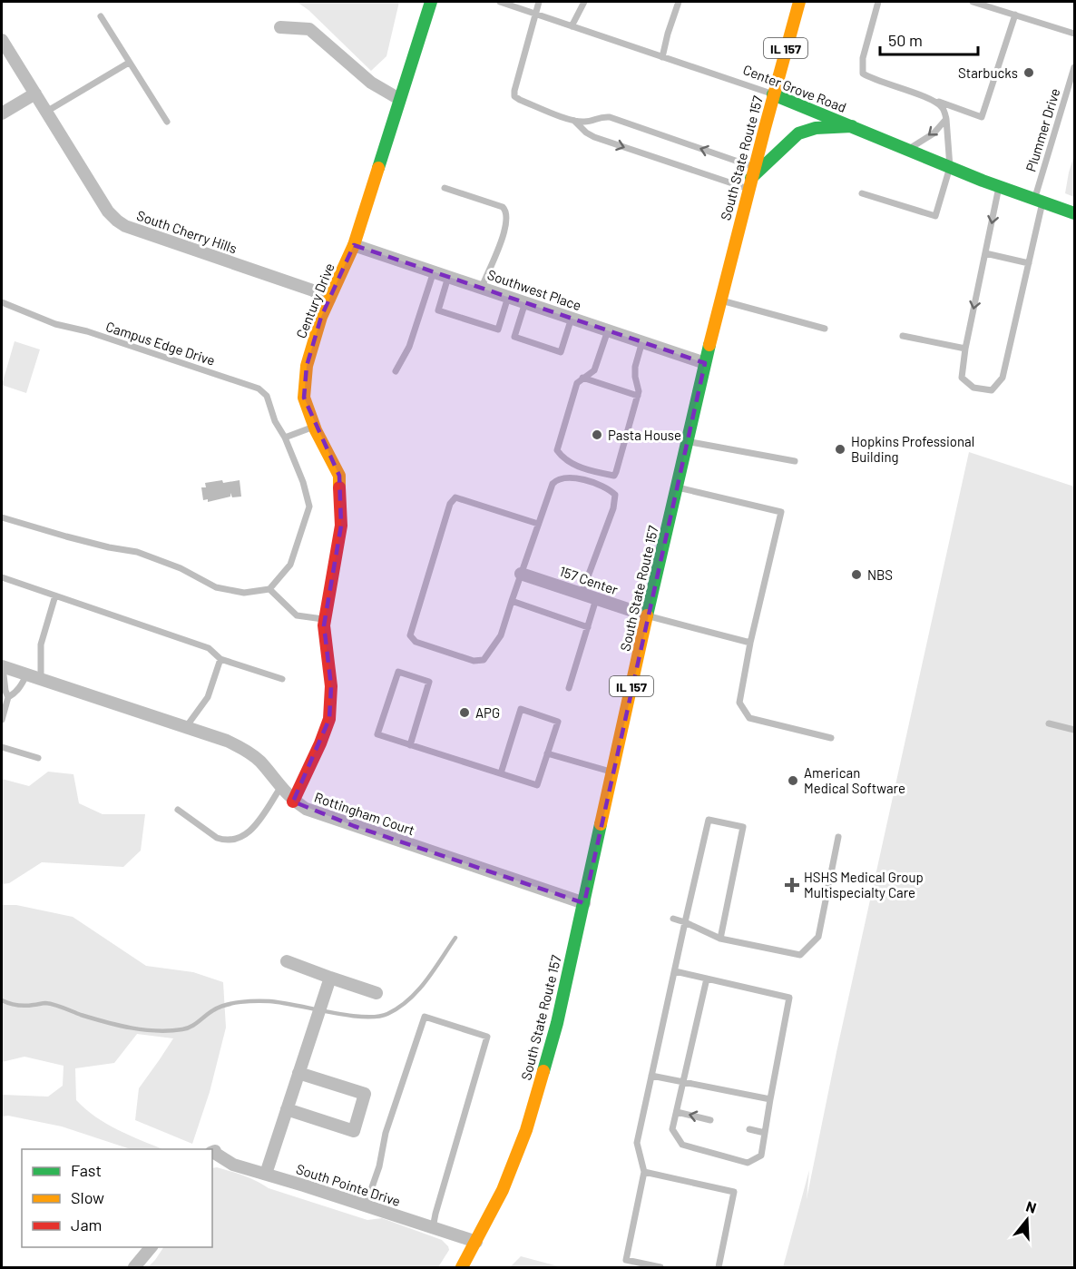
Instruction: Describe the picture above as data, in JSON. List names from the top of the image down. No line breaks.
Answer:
{"streets":{"main road":["IL 157","Center Grove Road","South State Route 157","Century Drive"],"street":["South Cherry Hills","Southwest Place","157 Center","Rottingham Court","South Pointe Drive"],"lane":["Plummer Drive","Campus Edge Drive"]},"crossings":[["Center Grove Road","Plummer Drive"],["Center Grove Road","South State Route 157"],["South State Route 157","Southwest Place"],["South State Route 157","157 Center"],["South State Route 157","Rottingham Court"],["South State Route 157","South Pointe Drive"],["South Cherry Hills","Century Drive"],["Southwest Place","Century Drive"],["Century Drive","Rottingham Court"]],"places":{"other":["Starbucks","Pasta House","Hopkins Professional Building","NBS","APG","American Medical Software"],"health":["HSHS Medical Group Multispecialty Care"]},"legend":["Fast","Slow","Jam"],"scale_bar":"50 m","north":"top"}
